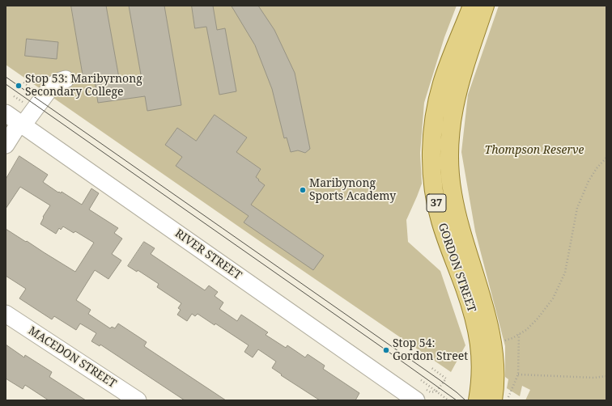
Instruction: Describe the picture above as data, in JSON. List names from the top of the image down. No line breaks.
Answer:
{"streets":{"main road":["37","GORDON STREET"],"street":["RIVER STREET","MACEDON STREET"]},"parks":["Thompson Reserve"],"places":["Stop 53: Maribyrnong Secondary College","Maribynong Sports Academy","Stop 54: Gordon Street"]}
